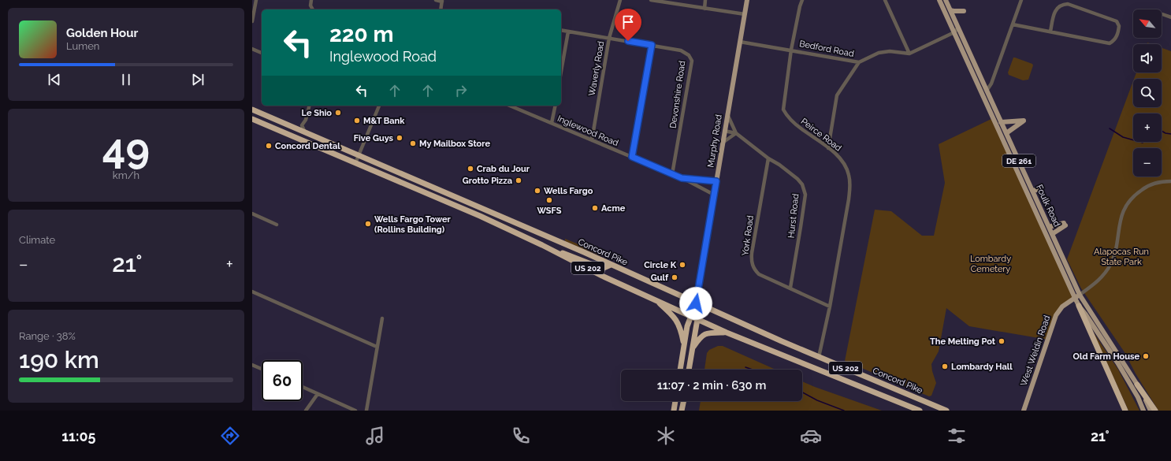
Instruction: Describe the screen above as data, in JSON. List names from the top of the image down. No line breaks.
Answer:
{"streets":{"highway":["Concord Pike","US 202"],"main road":["Murphy Road","DE 261","Foulk Road","West Weldin Road"],"street":["Bedford Road","Waverly Road","Devonshire Road","Inglewood Road","Peirce Road","Hurst Road","York Road"]},"crossings":[["Bedford Road","Peirce Road"],["Bedford Road","Murphy Road"],["Waverly Road","Devonshire Road"],["Waverly Road","Inglewood Road"],["Devonshire Road","Inglewood Road"],["Inglewood Road","Murphy Road"],["Peirce Road","York Road"],["Peirce Road","Concord Pike"],["Murphy Road","Hurst Road"],["Murphy Road","Concord Pike"],["Foulk Road","West Weldin Road"],["Hurst Road","York Road"]],"parks":["Alapocas Run State Park","Lombardy Cemetery"],"places":["Le Shio","M&T Bank","Five Guys","My Mailbox Store","Concord Dental","Crab du Jour","Grotto Pizza","Wells Fargo","WSFS","Acme","Wells Fargo Tower (Rollins Building)","Circle K","Gulf","The Melting Pot","Old Farm House","Lombardy Hall"],"north":"top left","page":{"map_buttons":["+","−"],"turn":["220 m","Inglewood Road"],"song":["Golden Hour","Lumen"],"tile":[["49","km/h"],"Climate",["Range · 38%","190 km"]],"heat":["−","21°","+"],"limit":"60","trip":"11:07 · 2 min · 630 m","tabs":["11:05","21°"]}}
